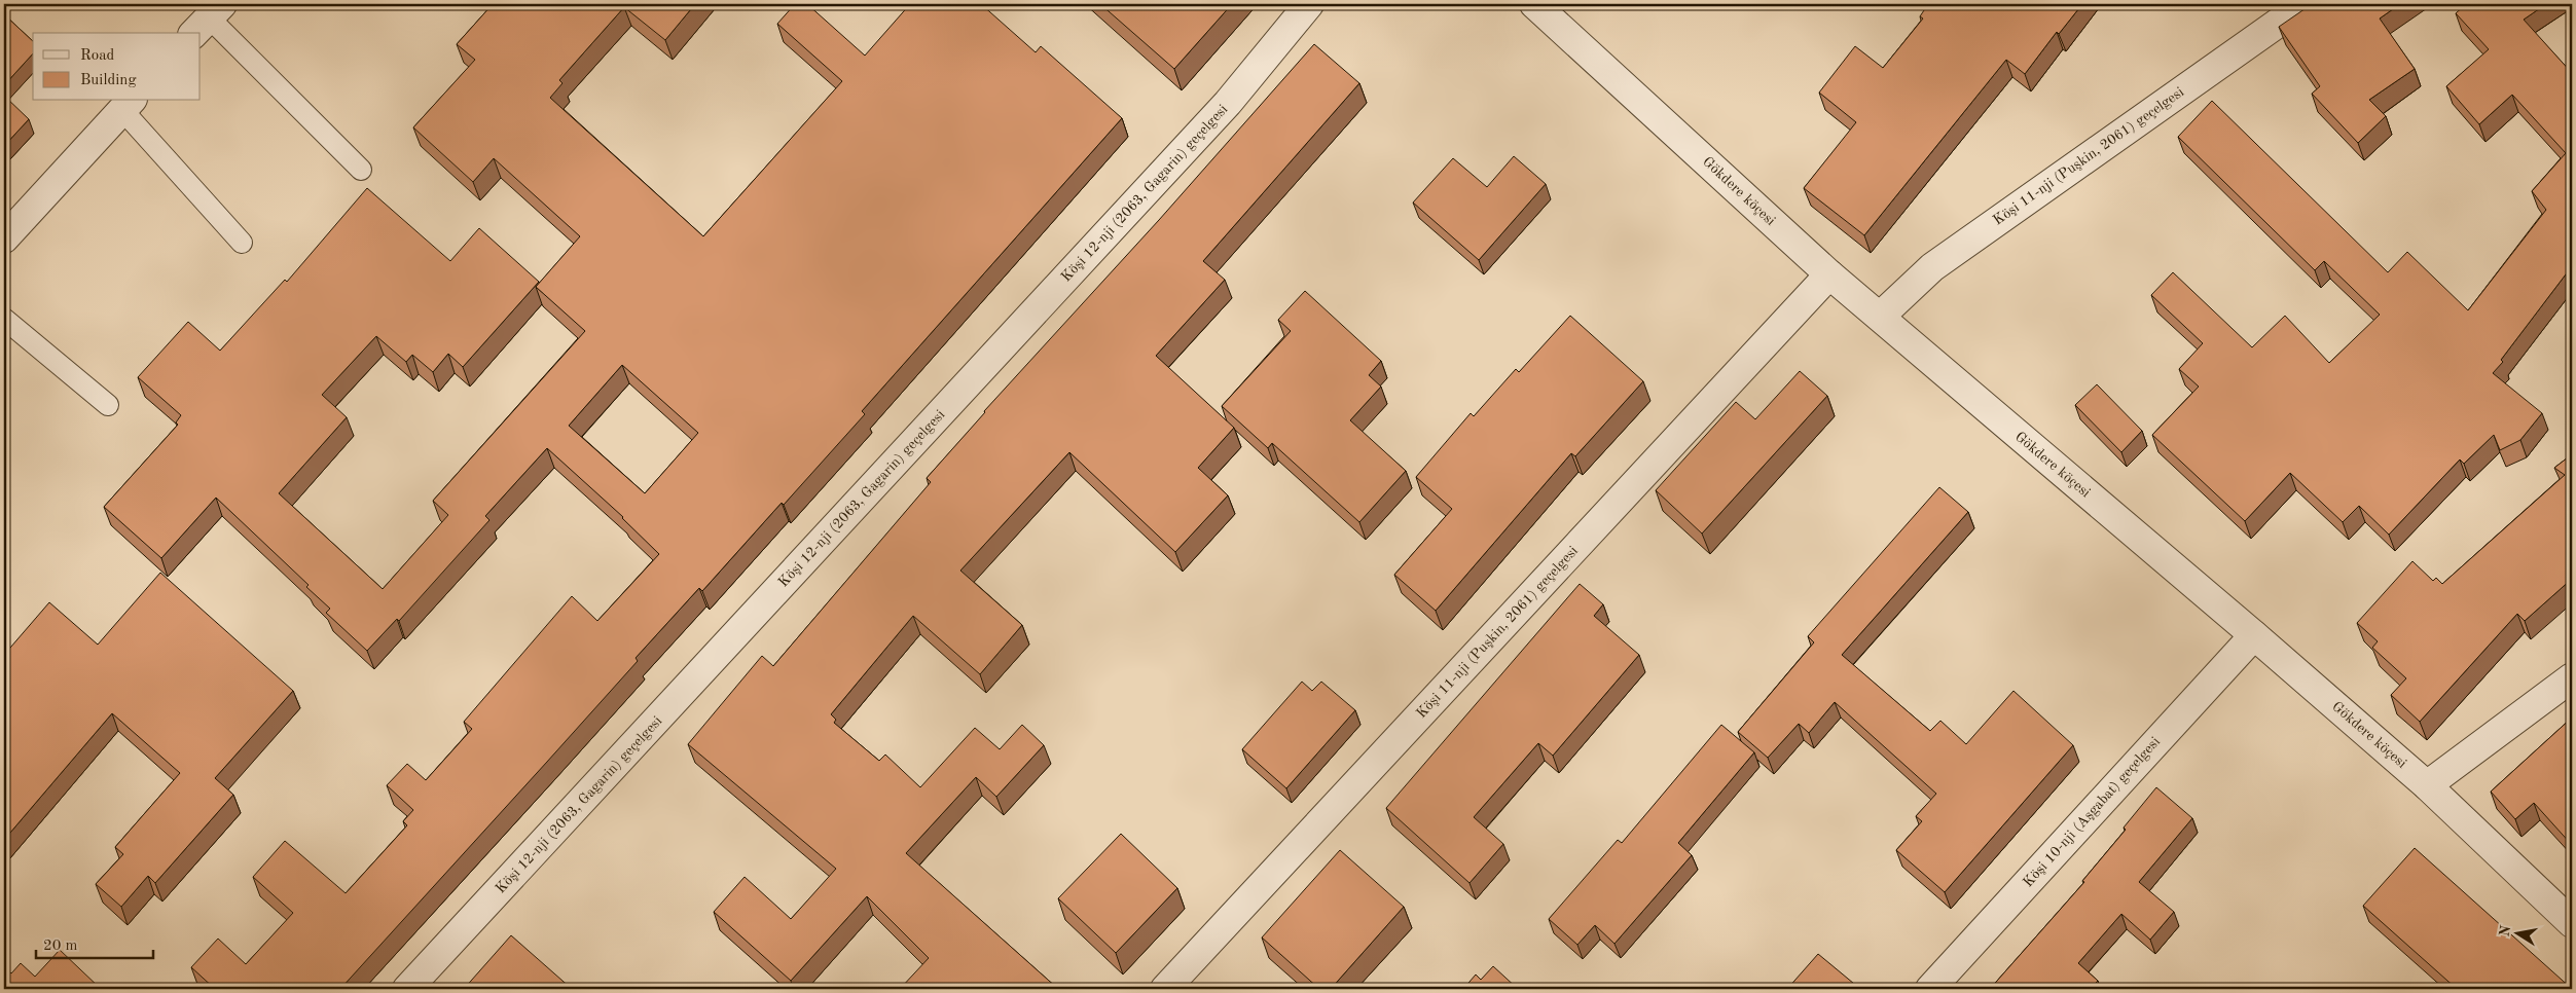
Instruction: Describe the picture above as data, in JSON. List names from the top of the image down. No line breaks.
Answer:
{"streets":{"street":["Köşi 11-nji (Puşkin, 2061) geçelgesi","Gökdere köçesi","Köşi 12-nji (2063, Gagarin) geçelgesi","Köşi 10-nji (Aşgabat) geçelgesi"]},"crossings":[["Köşi 11-nji (Puşkin, 2061) geçelgesi","Gökdere köçesi"],["Gökdere köçesi","Köşi 10-nji (Aşgabat) geçelgesi"]],"legend":["Road","Building"],"scale_bar":"20 m","north":"left"}
